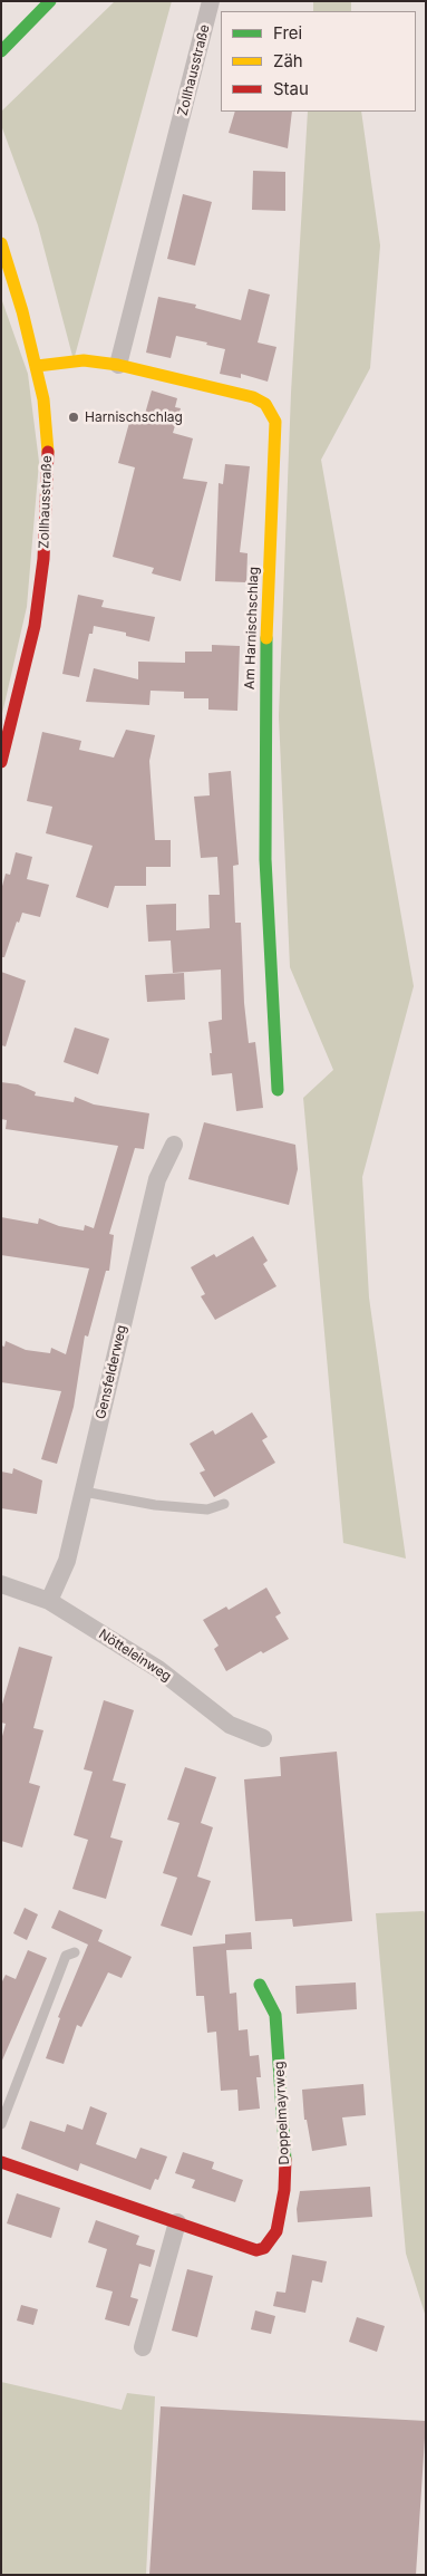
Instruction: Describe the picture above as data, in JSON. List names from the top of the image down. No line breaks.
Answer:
{"streets":{"street":["Zollhausstraße","Am Harnischschlag","Gensfelderweg","Nötteleinweg","Doppelmayrweg"]},"crossings":[["Zollhausstraße","Am Harnischschlag"],["Gensfelderweg","Nötteleinweg"]],"places":["Harnischschlag"],"legend":["Frei","Zäh","Stau"]}
